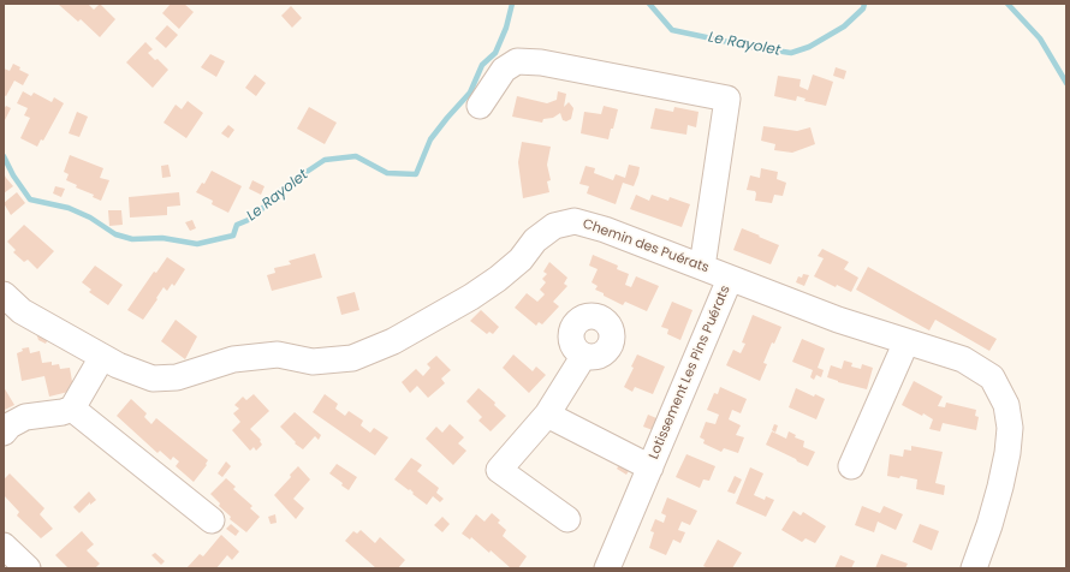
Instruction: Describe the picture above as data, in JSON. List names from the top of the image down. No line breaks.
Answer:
{"streets":{"street":["Chemin des Puérats","Lotissement Les Pins Puérats"]},"crossings":[["Chemin des Puérats","Lotissement Les Pins Puérats"]],"water":["Le Rayolet"]}
